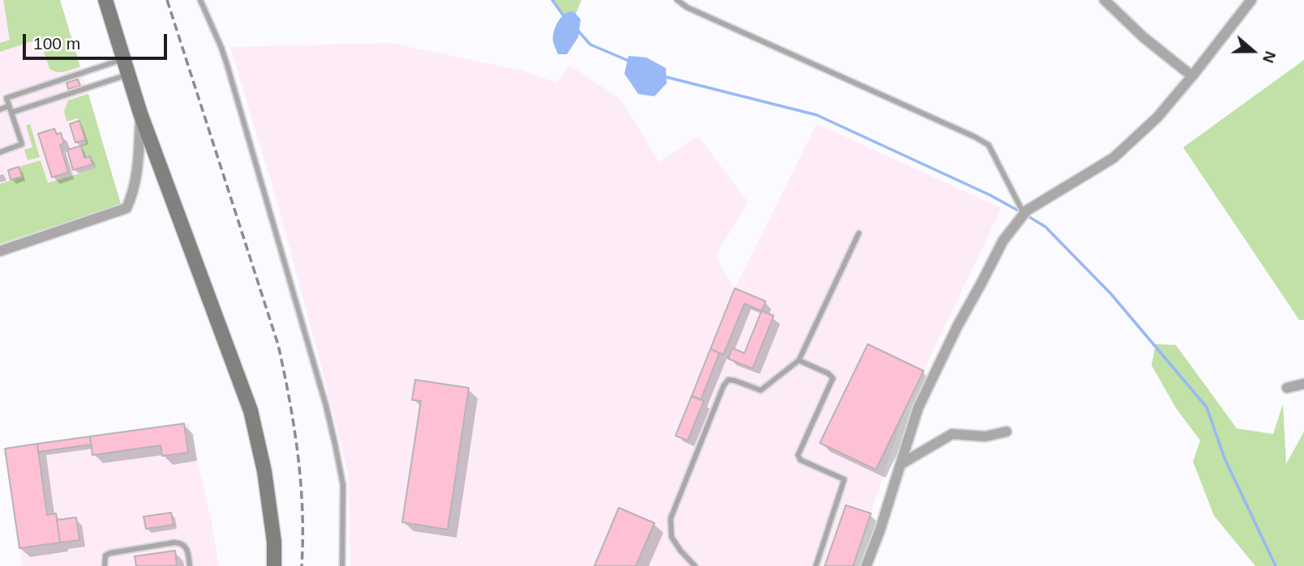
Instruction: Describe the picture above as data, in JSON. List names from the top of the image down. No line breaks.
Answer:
{"scale_bar":"100 m","north":"right"}
